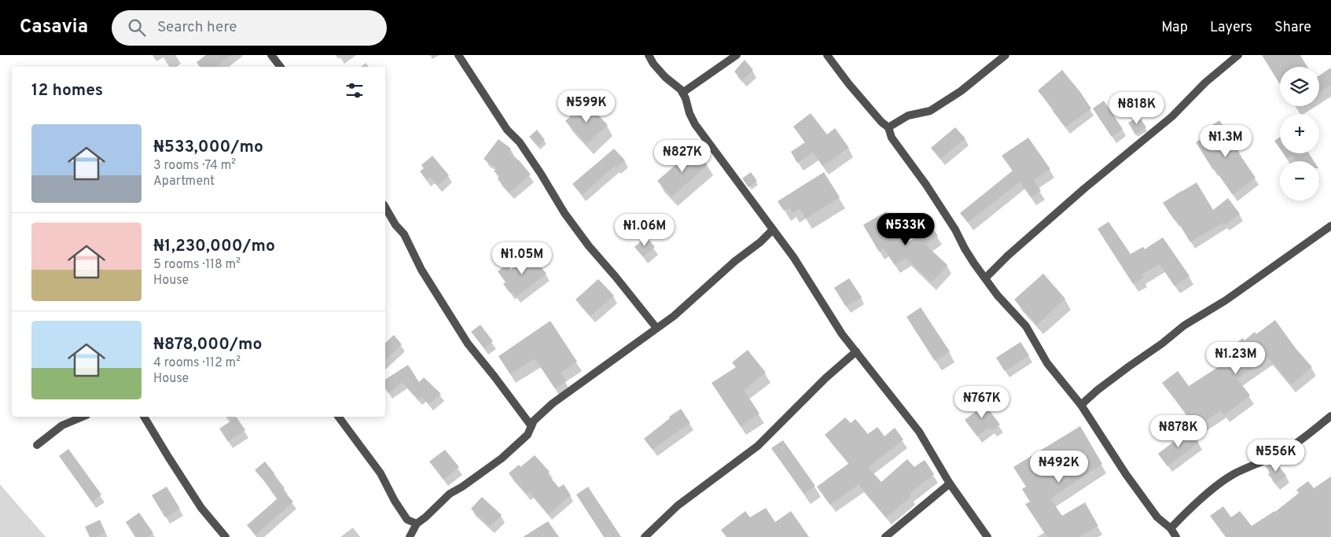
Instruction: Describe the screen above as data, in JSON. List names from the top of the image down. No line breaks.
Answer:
{"page":{"header":"Casavia","search":"Search here","nav":["Map","Layers","Share"],"map_buttons":["+","−"],"heading":"12 homes","price":["₦599K","₦818K","₦1.3M","₦827K","₦533K","₦1.06M","₦1.05M","₦1.23M","₦767K","₦878K","₦556K","₦492K"],"list":[{"name":"₦533,000/mo","note":"3 rooms · 74 m² · Apartment"},{"name":"₦1,230,000/mo","note":"5 rooms · 118 m² · House"},{"name":"₦878,000/mo","note":"4 rooms · 112 m² · House"}]}}
